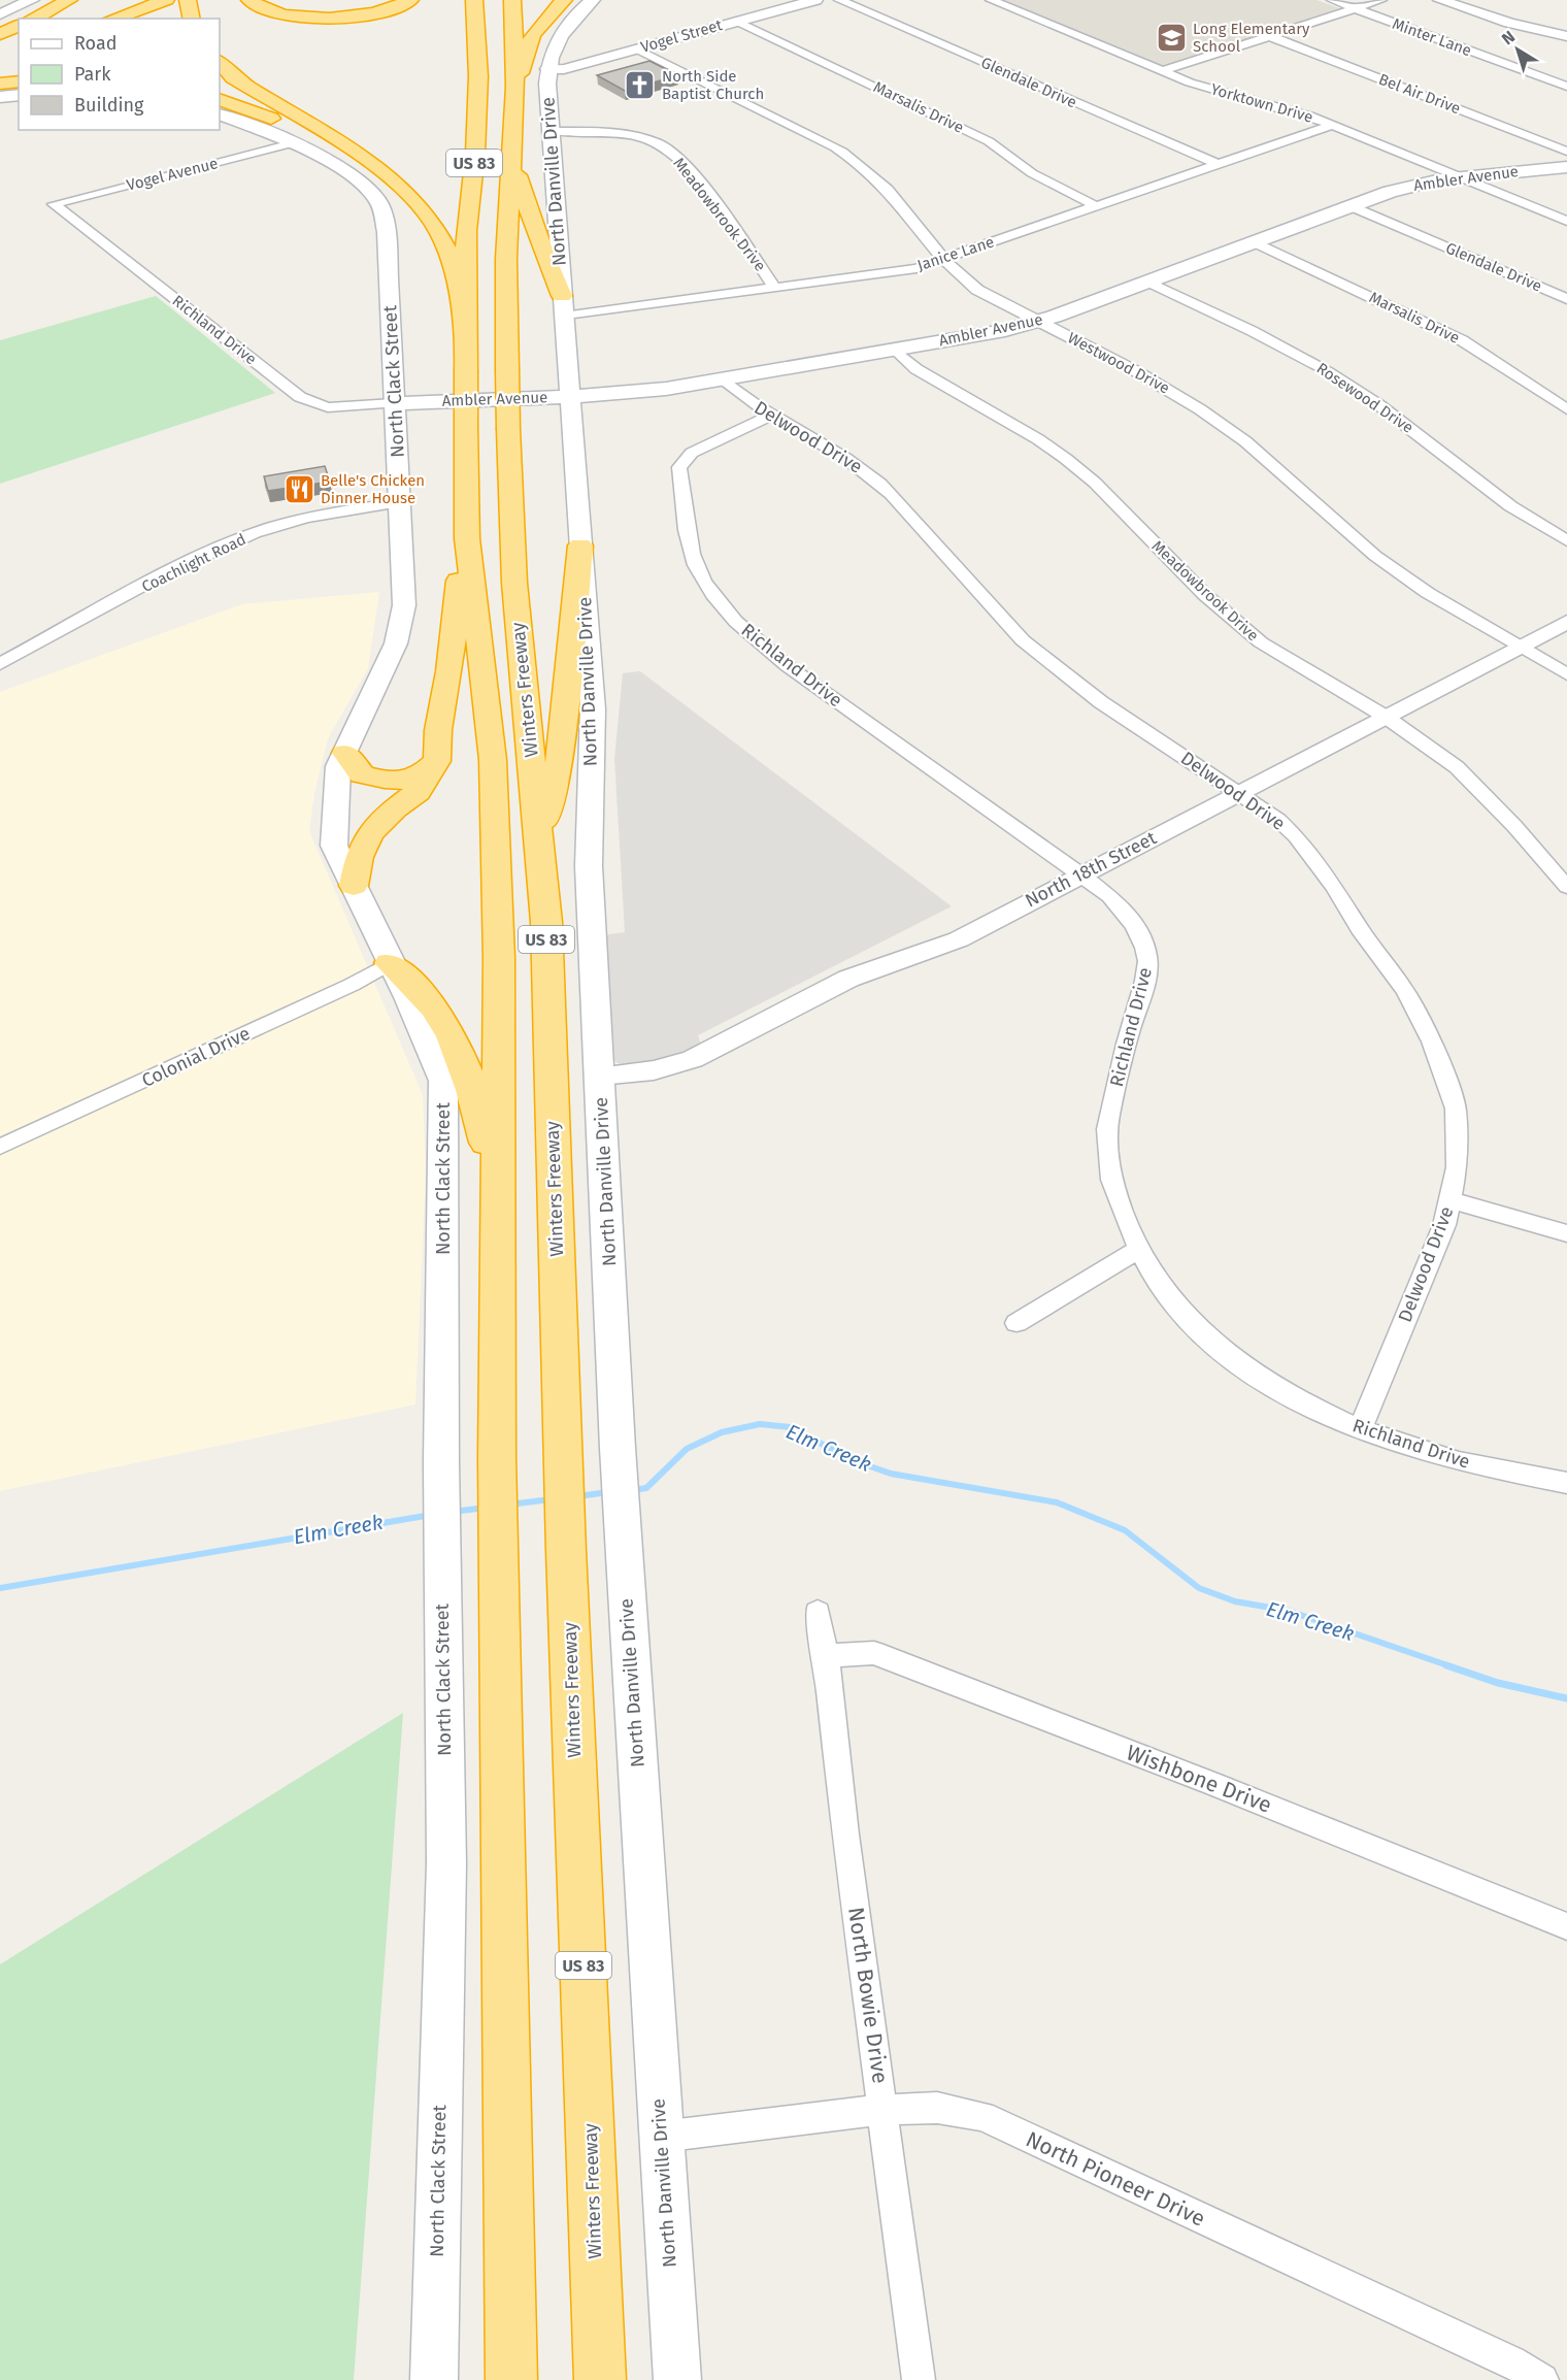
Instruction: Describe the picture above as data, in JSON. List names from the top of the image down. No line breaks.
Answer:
{"streets":{"highway":["US 83","Winters Freeway"],"main road":["Ambler Avenue","North Danville Drive","North Clack Street"],"street":["Vogel Street","Minter Lane","Glendale Drive","Bel Air Drive","Yorktown Drive","Marsalis Drive","Vogel Avenue","Meadowbrook Drive","Janice Lane","Richland Drive","Westwood Drive","Rosewood Drive","Delwood Drive","Coachlight Road","North 18th Street","Colonial Drive","Wishbone Drive","North Bowie Drive","North Pioneer Drive"]},"crossings":[["Vogel Street","Marsalis Drive"],["Vogel Street","North Danville Drive"],["Vogel Street","Westwood Drive"],["Glendale Drive","Ambler Avenue"],["Glendale Drive","Janice Lane"],["Yorktown Drive","Ambler Avenue"],["Yorktown Drive","Janice Lane"],["Marsalis Drive","Ambler Avenue"],["Marsalis Drive","Janice Lane"],["Vogel Avenue","Richland Drive"],["Vogel Avenue","North Clack Street"],["Ambler Avenue","North Danville Drive"],["Ambler Avenue","Meadowbrook Drive"],["Ambler Avenue","Richland Drive"],["Ambler Avenue","Westwood Drive"],["Ambler Avenue","North Clack Street"],["Ambler Avenue","Rosewood Drive"],["Ambler Avenue","Delwood Drive"],["North Danville Drive","Meadowbrook Drive"],["North Danville Drive","Janice Lane"],["North Danville Drive","North 18th Street"],["North Danville Drive","North Pioneer Drive"],["Meadowbrook Drive","Janice Lane"],["Meadowbrook Drive","North 18th Street"],["Janice Lane","Westwood Drive"],["Richland Drive","North Clack Street"],["Richland Drive","Delwood Drive"],["Richland Drive","North 18th Street"],["Westwood Drive","North 18th Street"],["North Clack Street","Coachlight Road"],["North Clack Street","Colonial Drive"],["Delwood Drive","North 18th Street"],["Wishbone Drive","North Bowie Drive"],["North Bowie Drive","North Pioneer Drive"]],"water":["Elm Creek"],"places":{"school or university":["Long Elementary School"],"church":["North Side Baptist Church"],"restaurant":["Belle's Chicken Dinner House"]},"legend":["Road","Park","Building"],"north":"top left"}
